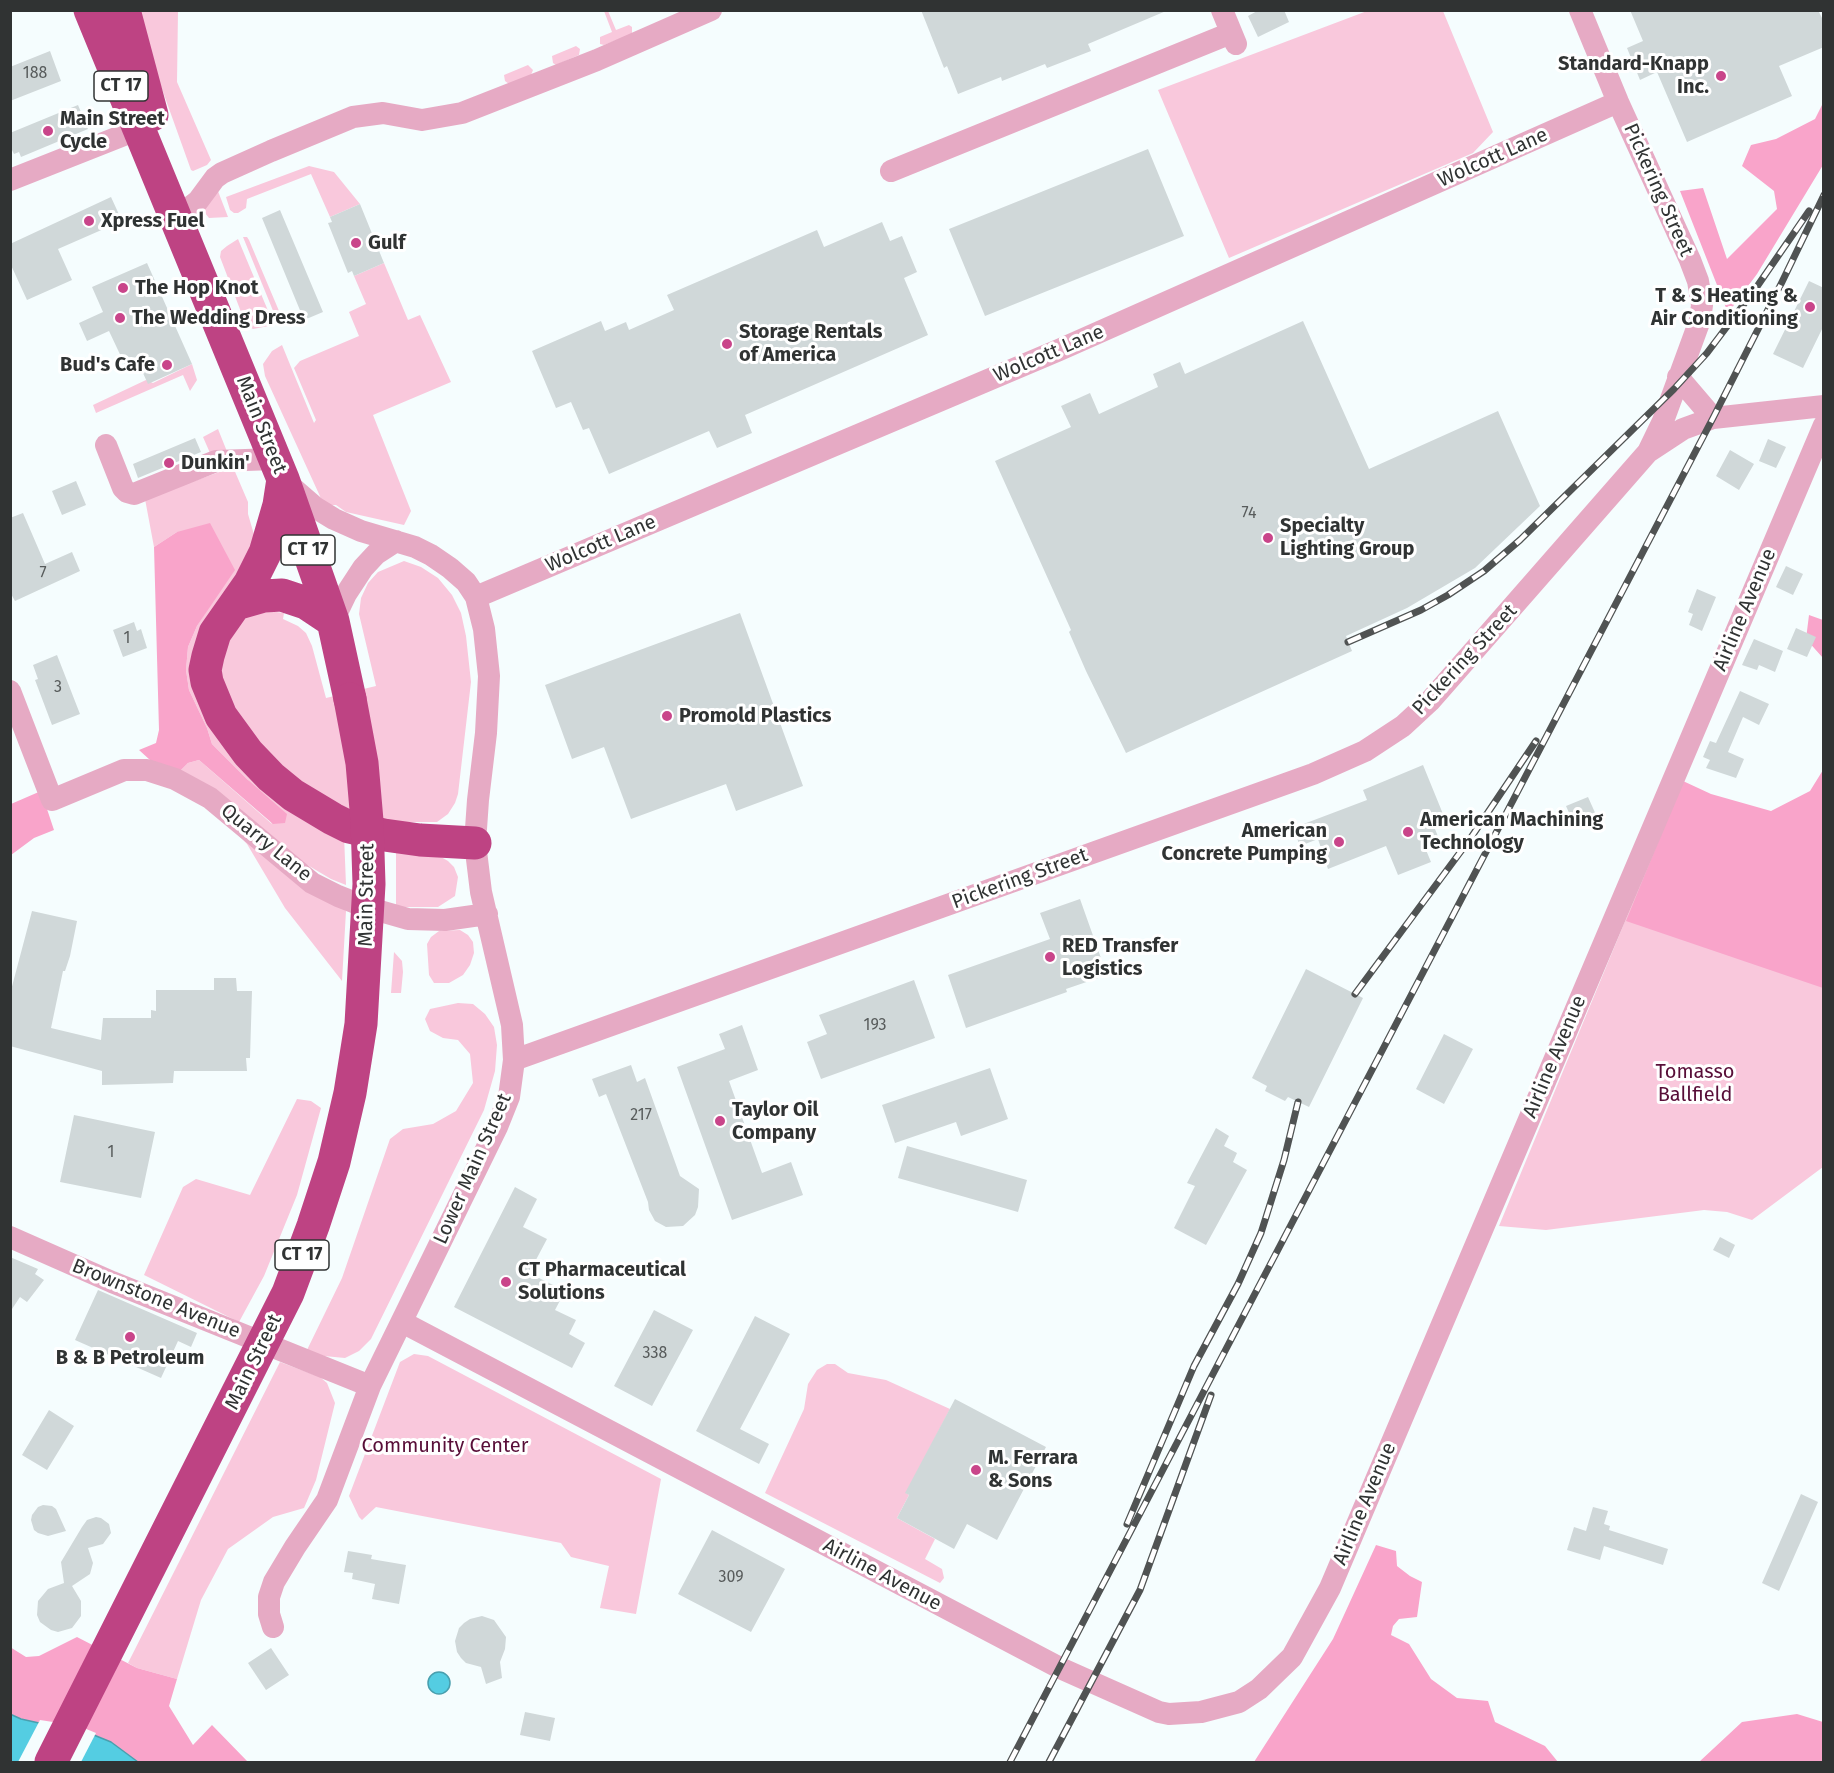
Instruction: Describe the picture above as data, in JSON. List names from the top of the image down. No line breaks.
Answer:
{"streets":{"highway":["CT 17","Main Street"],"street":["Wolcott Lane","Pickering Street","Airline Avenue","Quarry Lane","Lower Main Street","Brownstone Avenue"]},"crossings":[["CT 17","Main Street"],["Wolcott Lane","Pickering Street"],["Wolcott Lane","Lower Main Street"],["Pickering Street","Lower Main Street"],["Main Street","Lower Main Street"],["Airline Avenue","Lower Main Street"],["Quarry Lane","Lower Main Street"],["Lower Main Street","Brownstone Avenue"]],"parks":["Tomasso Ballfield","Community Center"],"places":["Standard-Knapp Inc.","Main Street Cycle","Xpress Fuel","Gulf","The Hop Knot","T & S Heating & Air Conditioning","The Wedding Dress","Storage Rentals of America","Bud's Cafe","Dunkin'","Specialty Lighting Group","Promold Plastics","American Machining Technology","American Concrete Pumping","RED Transfer Logistics","Taylor Oil Company","CT Pharmaceutical Solutions","B & B Petroleum","M. Ferrara & Sons"],"house_numbers":["188","74","7","1","3","193","217","1","338","309"]}
